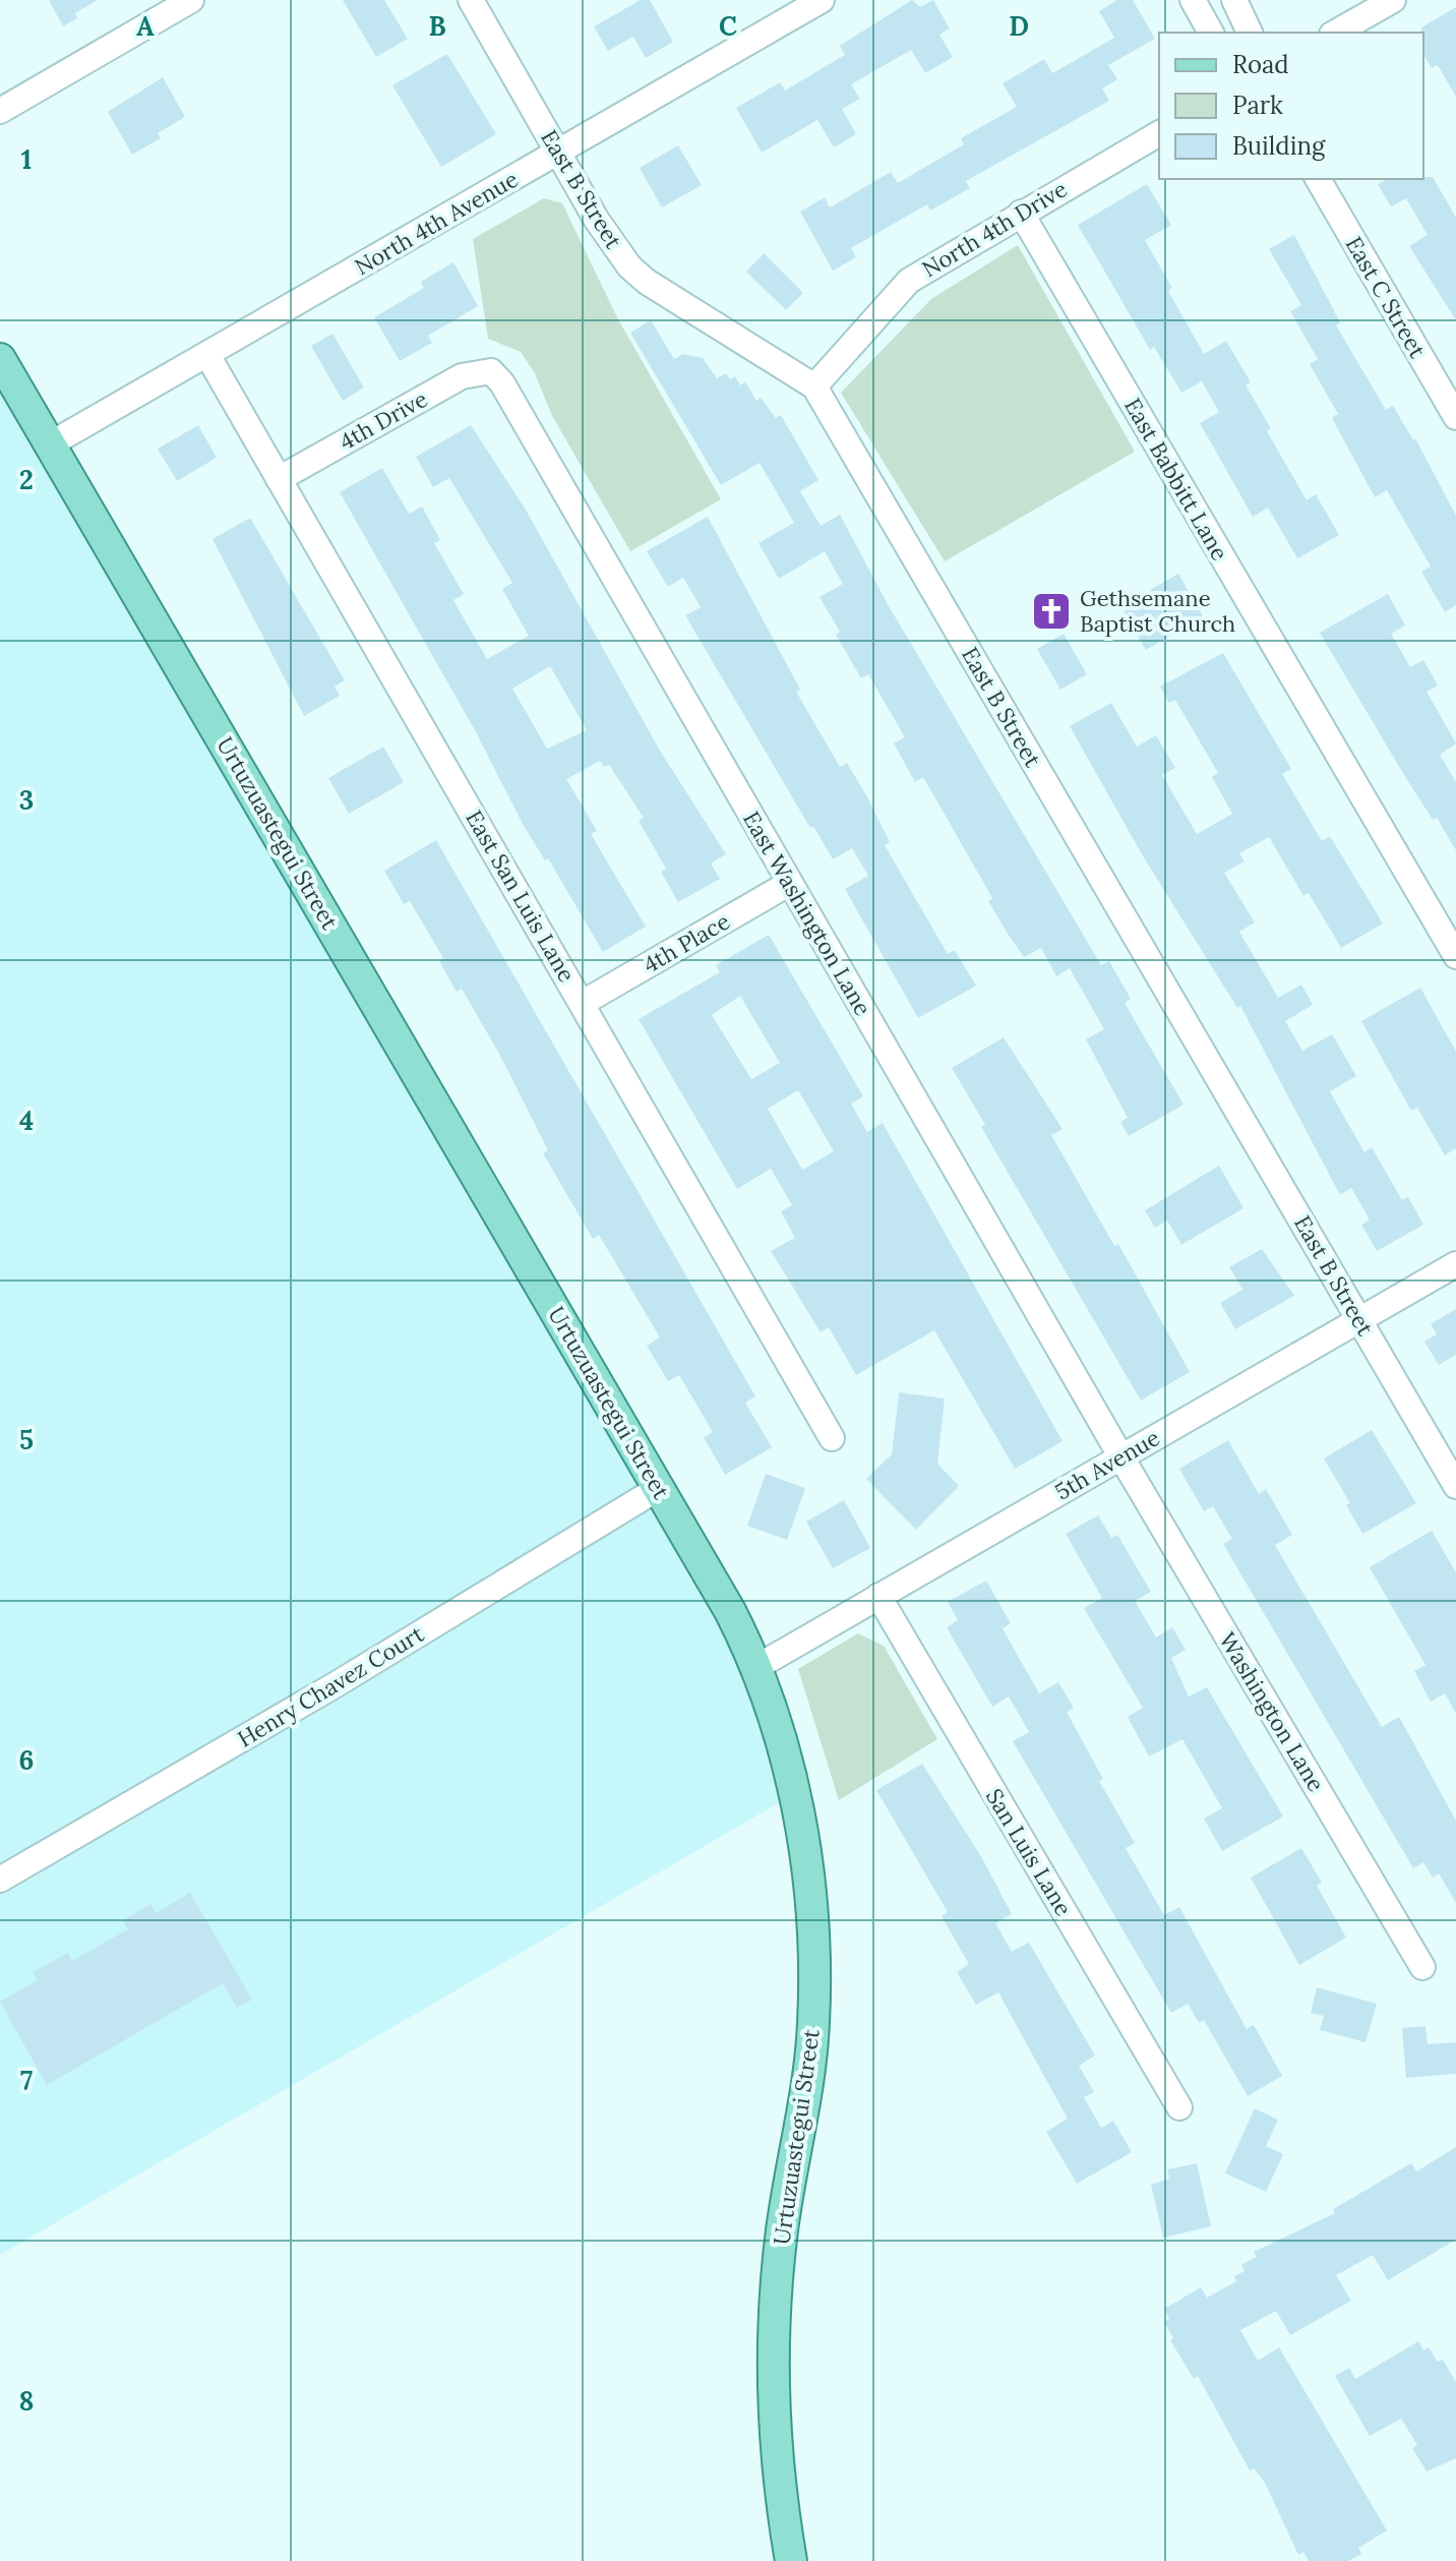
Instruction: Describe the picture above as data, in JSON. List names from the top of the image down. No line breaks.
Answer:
{"streets":{"main road":["Urtuzuastegui Street"],"street":["East B Street","North 4th Avenue","North 4th Drive","East C Street","4th Drive","East Babbitt Lane","East San Luis Lane","East Washington Lane","4th Place","5th Avenue","Henry Chavez Court","Washington Lane","San Luis Lane"]},"crossings":[["East B Street","North 4th Avenue"],["East B Street","North 4th Drive"],["East B Street","5th Avenue"],["North 4th Avenue","Urtuzuastegui Street"],["North 4th Avenue","East San Luis Lane"],["North 4th Drive","East Babbitt Lane"],["4th Drive","East San Luis Lane"],["4th Drive","East Washington Lane"],["Urtuzuastegui Street","5th Avenue"],["Urtuzuastegui Street","Henry Chavez Court"],["East San Luis Lane","4th Place"],["East Washington Lane","4th Place"],["East Washington Lane","5th Avenue"],["East Washington Lane","Washington Lane"],["5th Avenue","Washington Lane"],["5th Avenue","San Luis Lane"]],"places":{"church":["Gethsemane Baptist Church"]},"legend":["Road","Park","Building"],"grid":{"columns":["A","B","C","D"],"rows":["1","2","3","4","5","6","7","8"]}}
